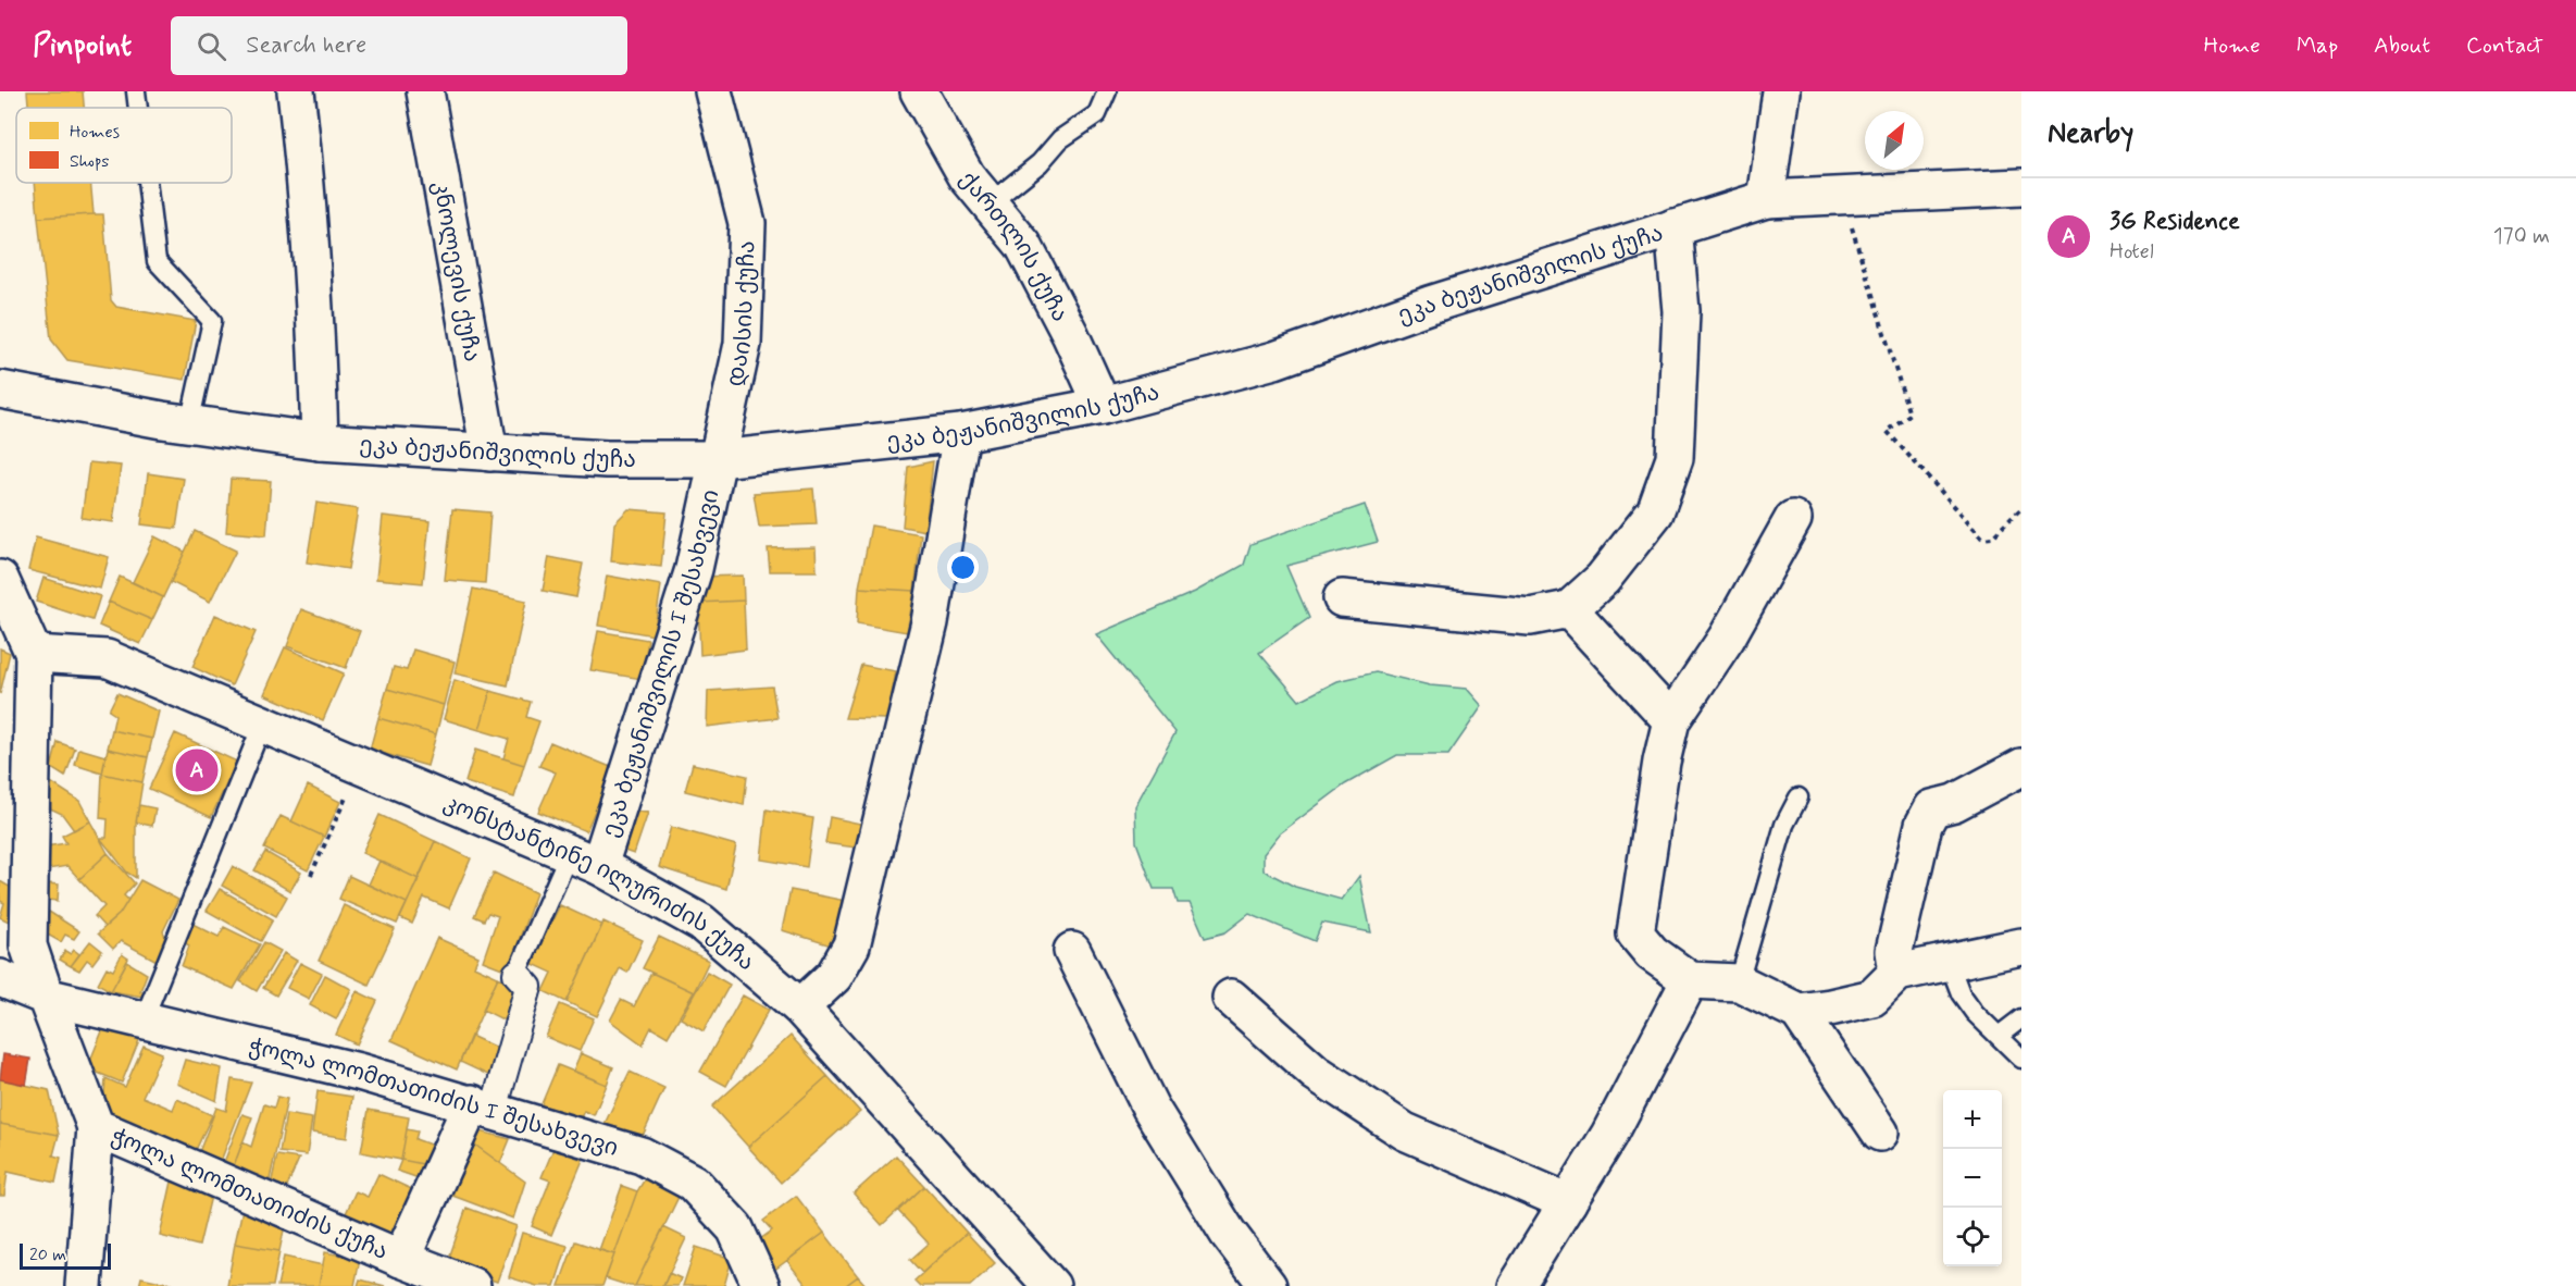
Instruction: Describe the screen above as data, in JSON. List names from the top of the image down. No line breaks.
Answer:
{"streets":{"street":["ქართლის ქუჩა","კნოლევის ქუჩა","ეკა ბეჟანიშვილის ქუჩა","დაისის ქუჩა","ეკა ბეჟანიშვილის I შესახვევი","კონსტანტინე ილურიძის ქუჩა","ჭოლა ლომთათიძის I შესახვევი","ჭოლა ლომთათიძის ქუჩა"]},"crossings":[["ქართლის ქუჩა","ეკა ბეჟანიშვილის ქუჩა"],["კნოლევის ქუჩა","ეკა ბეჟანიშვილის ქუჩა"],["ეკა ბეჟანიშვილის ქუჩა","დაისის ქუჩა"],["ეკა ბეჟანიშვილის ქუჩა","ეკა ბეჟანიშვილის I შესახვევი"],["დაისის ქუჩა","ეკა ბეჟანიშვილის I შესახვევი"],["ეკა ბეჟანიშვილის I შესახვევი","კონსტანტინე ილურიძის ქუჩა"],["ჭოლა ლომთათიძის I შესახვევი","ჭოლა ლომთათიძის ქუჩა"]],"legend":["Homes","Shops"],"scale_bar":"20 m","north":"top right","page":{"header":"Pinpoint","search":"Search here","nav":["Home","Map","About","Contact"],"heading":"Nearby","list":[{"mark":"A","name":"3G Residence","note":"Hotel","value":"170 m"}],"pins":"A","map_buttons":["+","−"],"scale":"20 m"}}
